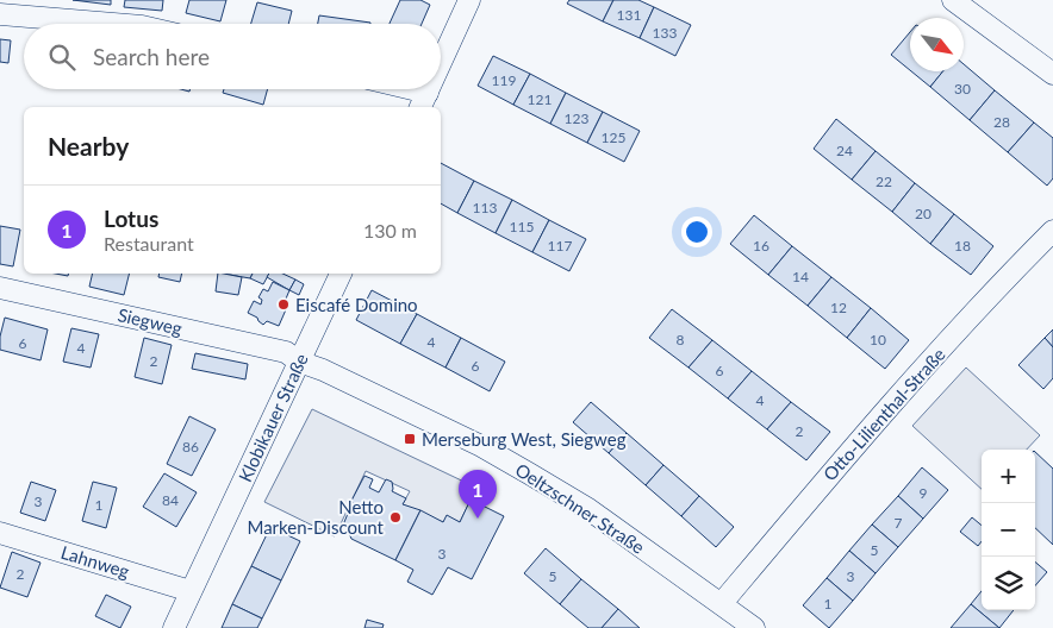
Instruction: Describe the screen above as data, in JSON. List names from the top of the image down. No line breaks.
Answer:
{"streets":{"street":["Siegweg","Otto-Lilienthal-Straße","Klobikauer Straße","Oeltzschner Straße","Lahnweg"]},"crossings":[["Siegweg","Klobikauer Straße"],["Siegweg","Oeltzschner Straße"],["Otto-Lilienthal-Straße","Oeltzschner Straße"],["Klobikauer Straße","Oeltzschner Straße"],["Klobikauer Straße","Lahnweg"]],"places":{"other":["Eiscafé Domino","Netto Marken-Discount"],"transit":["Merseburg West, Siegweg"]},"house_numbers":["131","133","119","30","121","123","28","125","24","22","113","20","115","117","16","18","14","12","8","10","4","6","4","2","6","6","4","2","86","9","84","3","1","7","5","3","2","5","3","1"],"north":"bottom right","page":{"search":"Search here","heading":"Nearby","list":[{"mark":"1","name":"Lotus","note":"Restaurant","value":"130 m"}],"map_buttons":["+","−"],"pins":"1"}}
